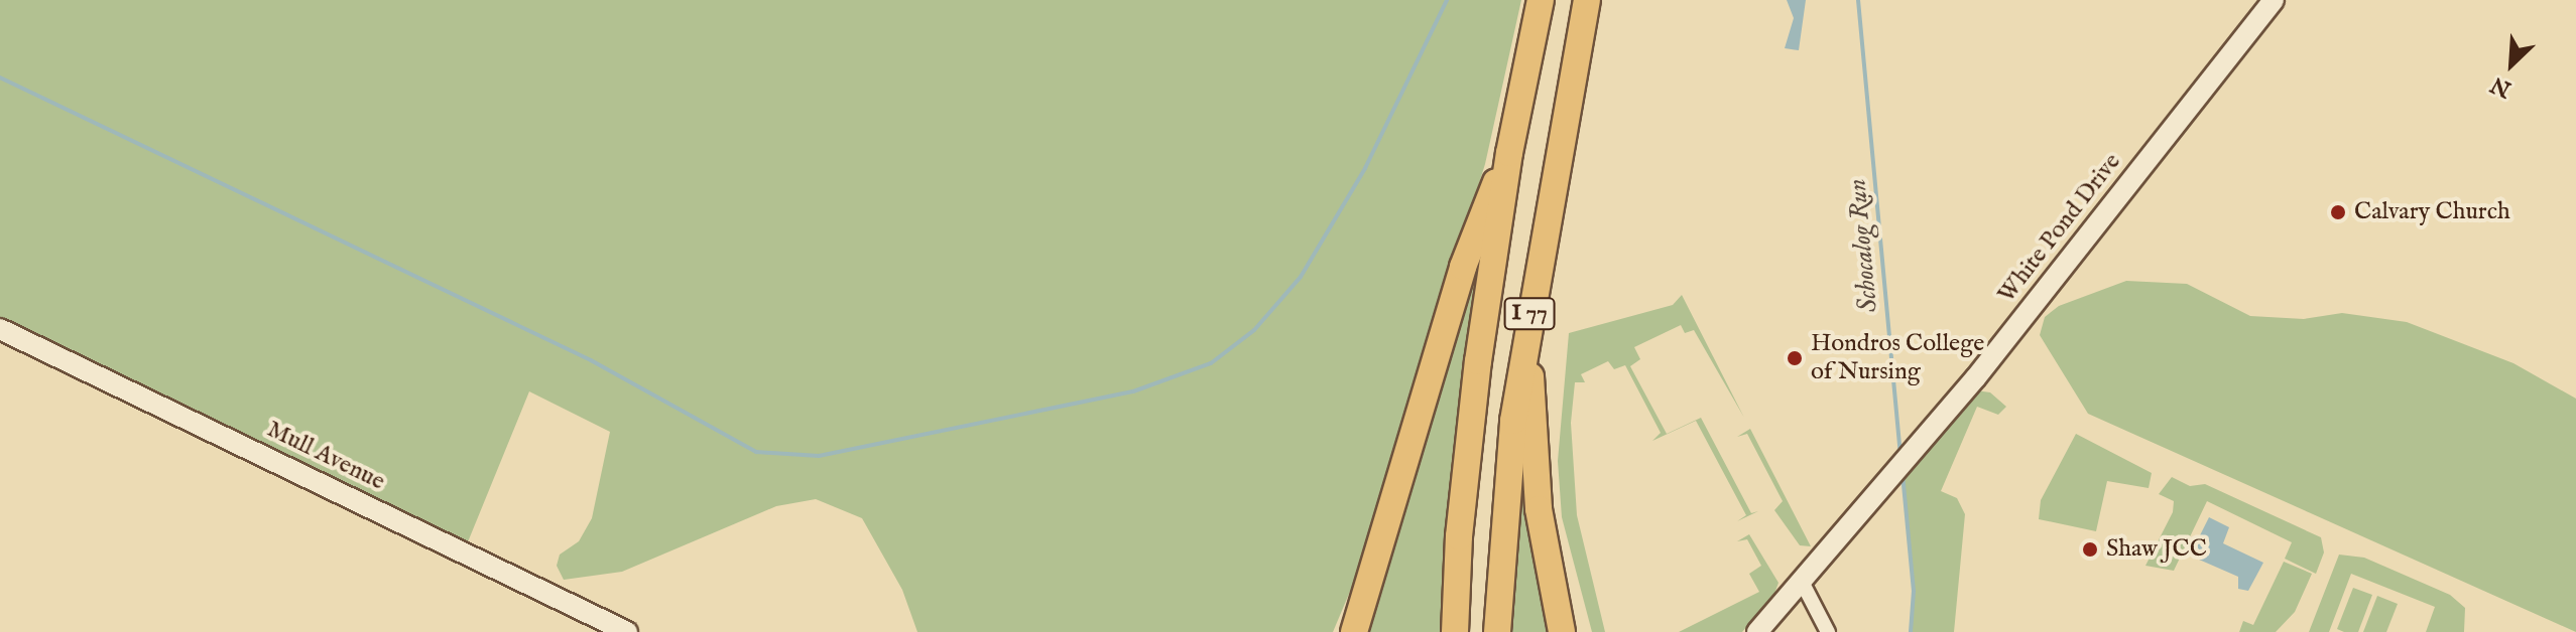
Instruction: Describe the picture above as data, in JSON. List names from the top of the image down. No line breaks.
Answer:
{"streets":{"highway":["I 77"],"street":["White Pond Drive","Mull Avenue"]},"water":["Schocalog Run"],"places":["Calvary Church","Hondros College of Nursing","Shaw JCC"],"north":"bottom left"}
